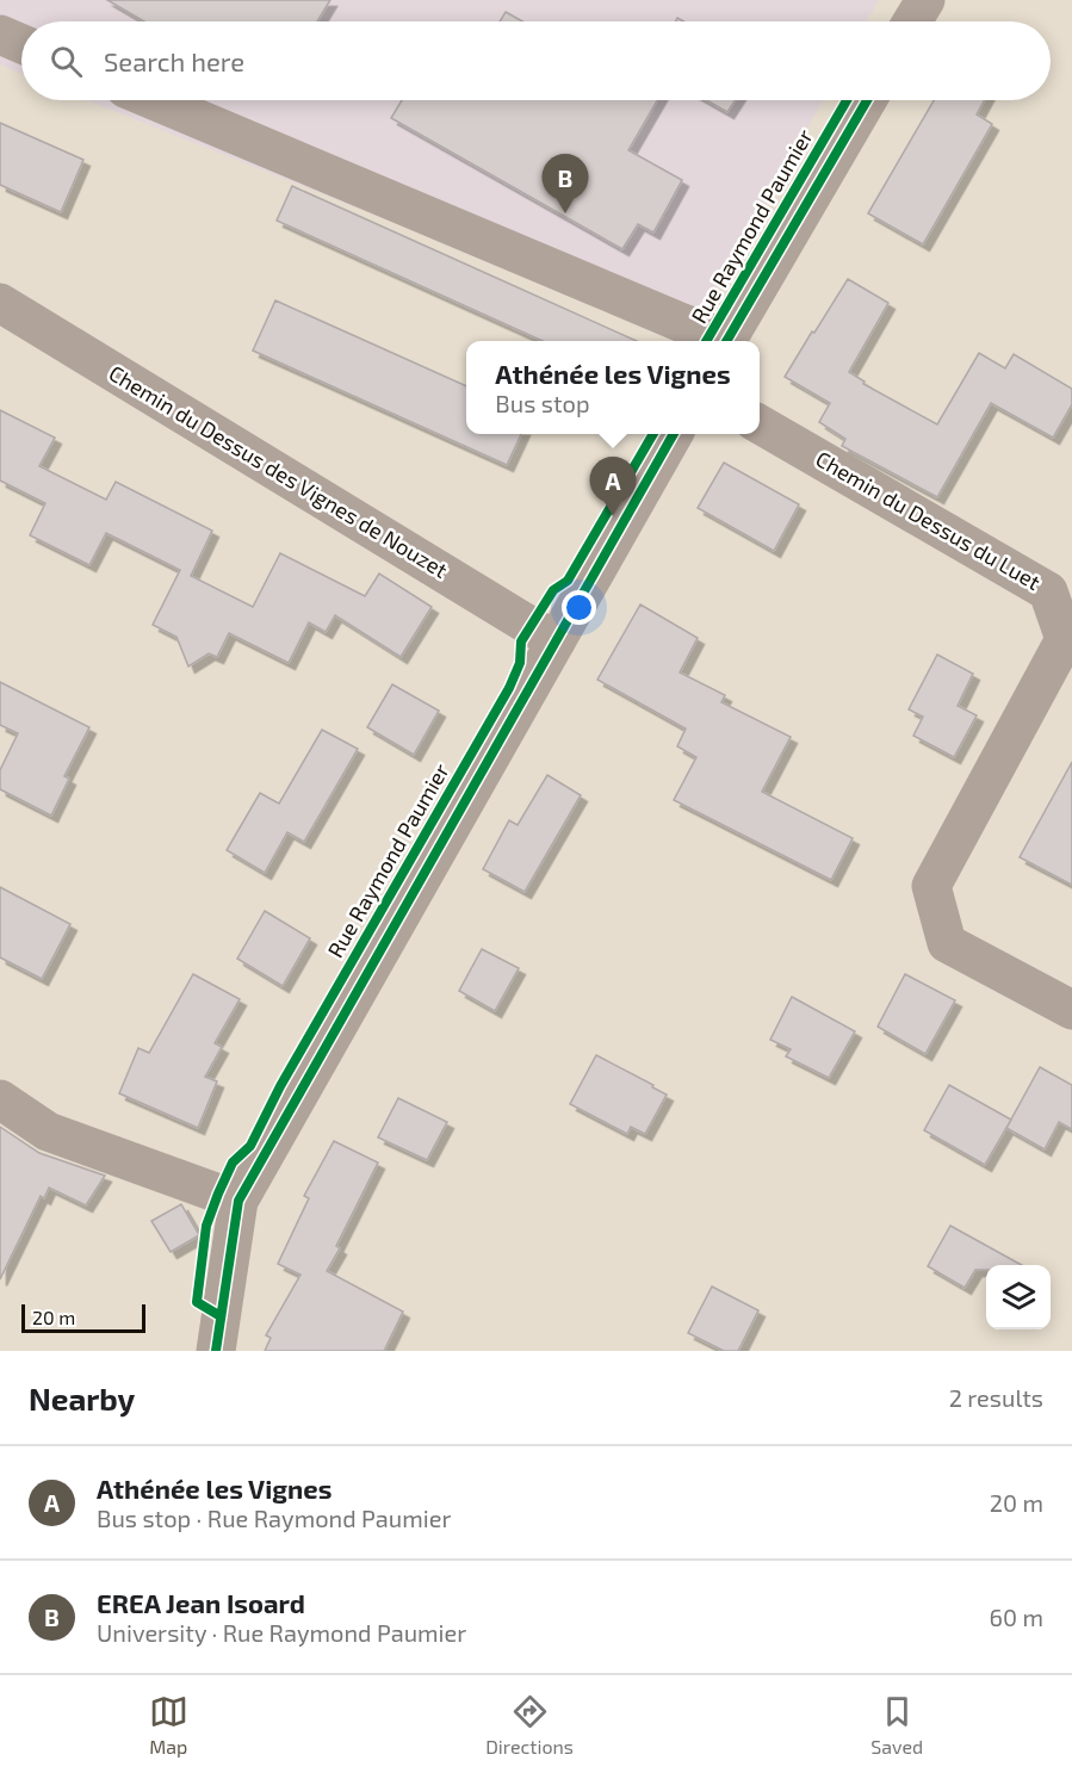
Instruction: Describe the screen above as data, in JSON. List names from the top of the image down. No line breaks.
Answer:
{"streets":{"street":["Rue Raymond Paumier","Chemin du Dessus des Vignes de Nouzet","Chemin du Dessus du Luet"]},"crossings":[["Rue Raymond Paumier","Chemin du Dessus des Vignes de Nouzet"]],"scale_bar":"20 m","page":{"search":"Search here","pins":["B","A"],"popup":["Athénée les Vignes","Bus stop"],"scale":"20 m","heading":["Nearby","2 results"],"list":[{"mark":"A","name":"Athénée les Vignes","note":"Bus stop · Rue Raymond Paumier","value":"20 m"},{"mark":"B","name":"EREA Jean Isoard","note":"University · Rue Raymond Paumier","value":"60 m"}],"nav":["Map","Directions","Saved"]}}
